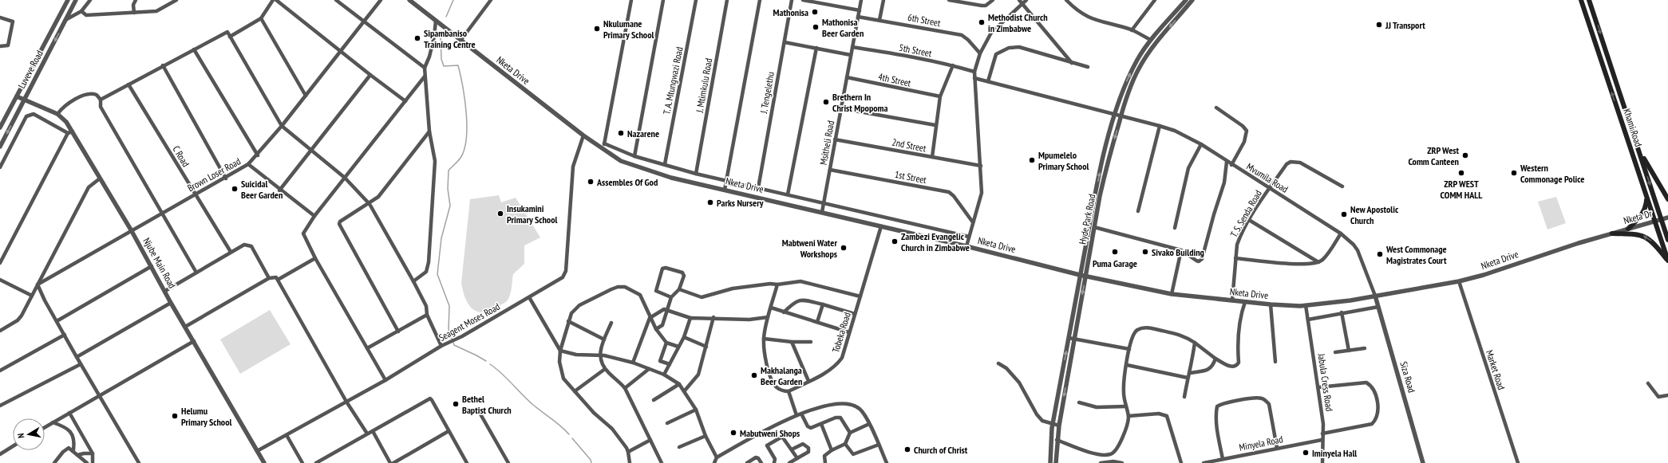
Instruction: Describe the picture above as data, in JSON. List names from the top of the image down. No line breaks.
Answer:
{"streets":{"main road":["Khami Road"],"street":["6th Street","5th Street","Luveve Road","Nketa Drive","4th Street","T. A. Mtungwazi Road","J. Mtimkulu Road","J. Tengelethu","Msitheli Road","2nd Street","C Road","Brown Loser Road","1st Street","Mvumila Road","T. S. Senda Road","Nketa Dr","Hyde Park Road","Njube Main Road","Seagent Moses Road","Tobeka Road","Market Road","Siza Road","Jabula Cress Road","Minyela Road"]},"crossings":[["6th Street","Msitheli Road"],["5th Street","Msitheli Road"],["Luveve Road","Njube Main Road"],["Nketa Drive","Msitheli Road"],["Nketa Drive","Mvumila Road"],["Nketa Drive","T. S. Senda Road"],["Nketa Drive","Nketa Dr"],["Nketa Drive","Hyde Park Road"],["Nketa Drive","Seagent Moses Road"],["Nketa Drive","Tobeka Road"],["Nketa Drive","Market Road"],["Nketa Drive","Siza Road"],["Nketa Drive","Jabula Cress Road"],["4th Street","Msitheli Road"],["Khami Road","Nketa Dr"],["Msitheli Road","2nd Street"],["Msitheli Road","1st Street"],["C Road","Brown Loser Road"],["Brown Loser Road","Njube Main Road"],["Mvumila Road","T. S. Senda Road"],["Mvumila Road","Hyde Park Road"],["Mvumila Road","Siza Road"],["Njube Main Road","Seagent Moses Road"],["Jabula Cress Road","Minyela Road"]],"places":["Mathonisa","Methodist Church in Zimbabwe","JJ Transport","Mathonisa Beer Garden","Nkulumane Primary School","Sipambaniso Training Centre","Brethern In Christ Mpopoma","Nazarene","ZRP West Comm Canteen","Mpumelelo Primary School","ZRP WEST COMM HALL","Western Commonage Police","Assembles Of God","Suicidal Beer Garden","Parks Nursery","Insukamini Primary School","New Apostolic Church","Zambezi Evangelic Church in Zimbabwe","Mabtweni Water Workshops","Puma Garage","Sivako Building","West Commonage Magistrates Court","Makhalanga Beer Garden","Bethel Baptist Church","Helumu Primary School","Mabutweni Shops","Church of Christ","Iminyela Hall"],"north":"left"}
